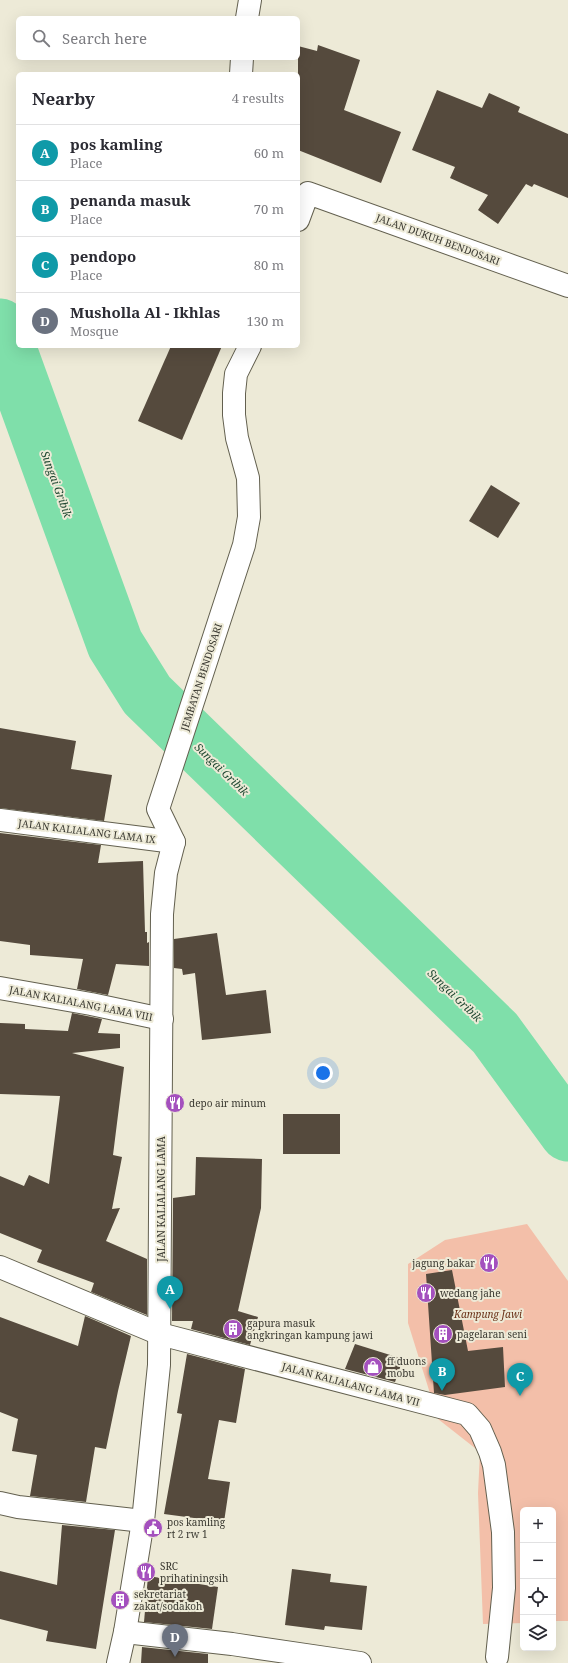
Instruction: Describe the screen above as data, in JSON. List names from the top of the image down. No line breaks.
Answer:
{"streets":{"street":["JALAN DUKUH BENDOSARI","JEMBATAN BENDOSARI","JALAN KALIALANG LAMA IX","JALAN KALIALANG LAMA VIII","JALAN KALIALANG LAMA","JALAN KALIALANG LAMA VII"]},"crossings":[["JEMBATAN BENDOSARI","JALAN KALIALANG LAMA IX"],["JEMBATAN BENDOSARI","JALAN KALIALANG LAMA"],["JALAN KALIALANG LAMA IX","JALAN KALIALANG LAMA"],["JALAN KALIALANG LAMA VIII","JALAN KALIALANG LAMA"],["JALAN KALIALANG LAMA","JALAN KALIALANG LAMA VII"]],"water":["Sungai Gribik"],"parks":["Kampung Jawi"],"places":{"restaurant":["depo air minum","jagung bakar","wedang jahe","SRC prihatiningsih"],"building":["gapura masuk angkringan kampung jawi","pagelaran seni","sekretariat zakat/sodakoh"],"shop":["ff duons mobu"],"public building":["pos kamling rt 2 rw 1"]},"page":{"search":"Search here","heading":["Nearby","4 results"],"list":[{"mark":"A","name":"pos kamling","note":"Place","value":"60 m"},{"mark":"B","name":"penanda masuk","note":"Place","value":"70 m"},{"mark":"C","name":"pendopo","note":"Place","value":"80 m"},{"mark":"D","name":"Musholla Al - Ikhlas","note":"Mosque","value":"130 m"}],"pins":["A","B","C","D"],"map_buttons":["+","−"]}}
